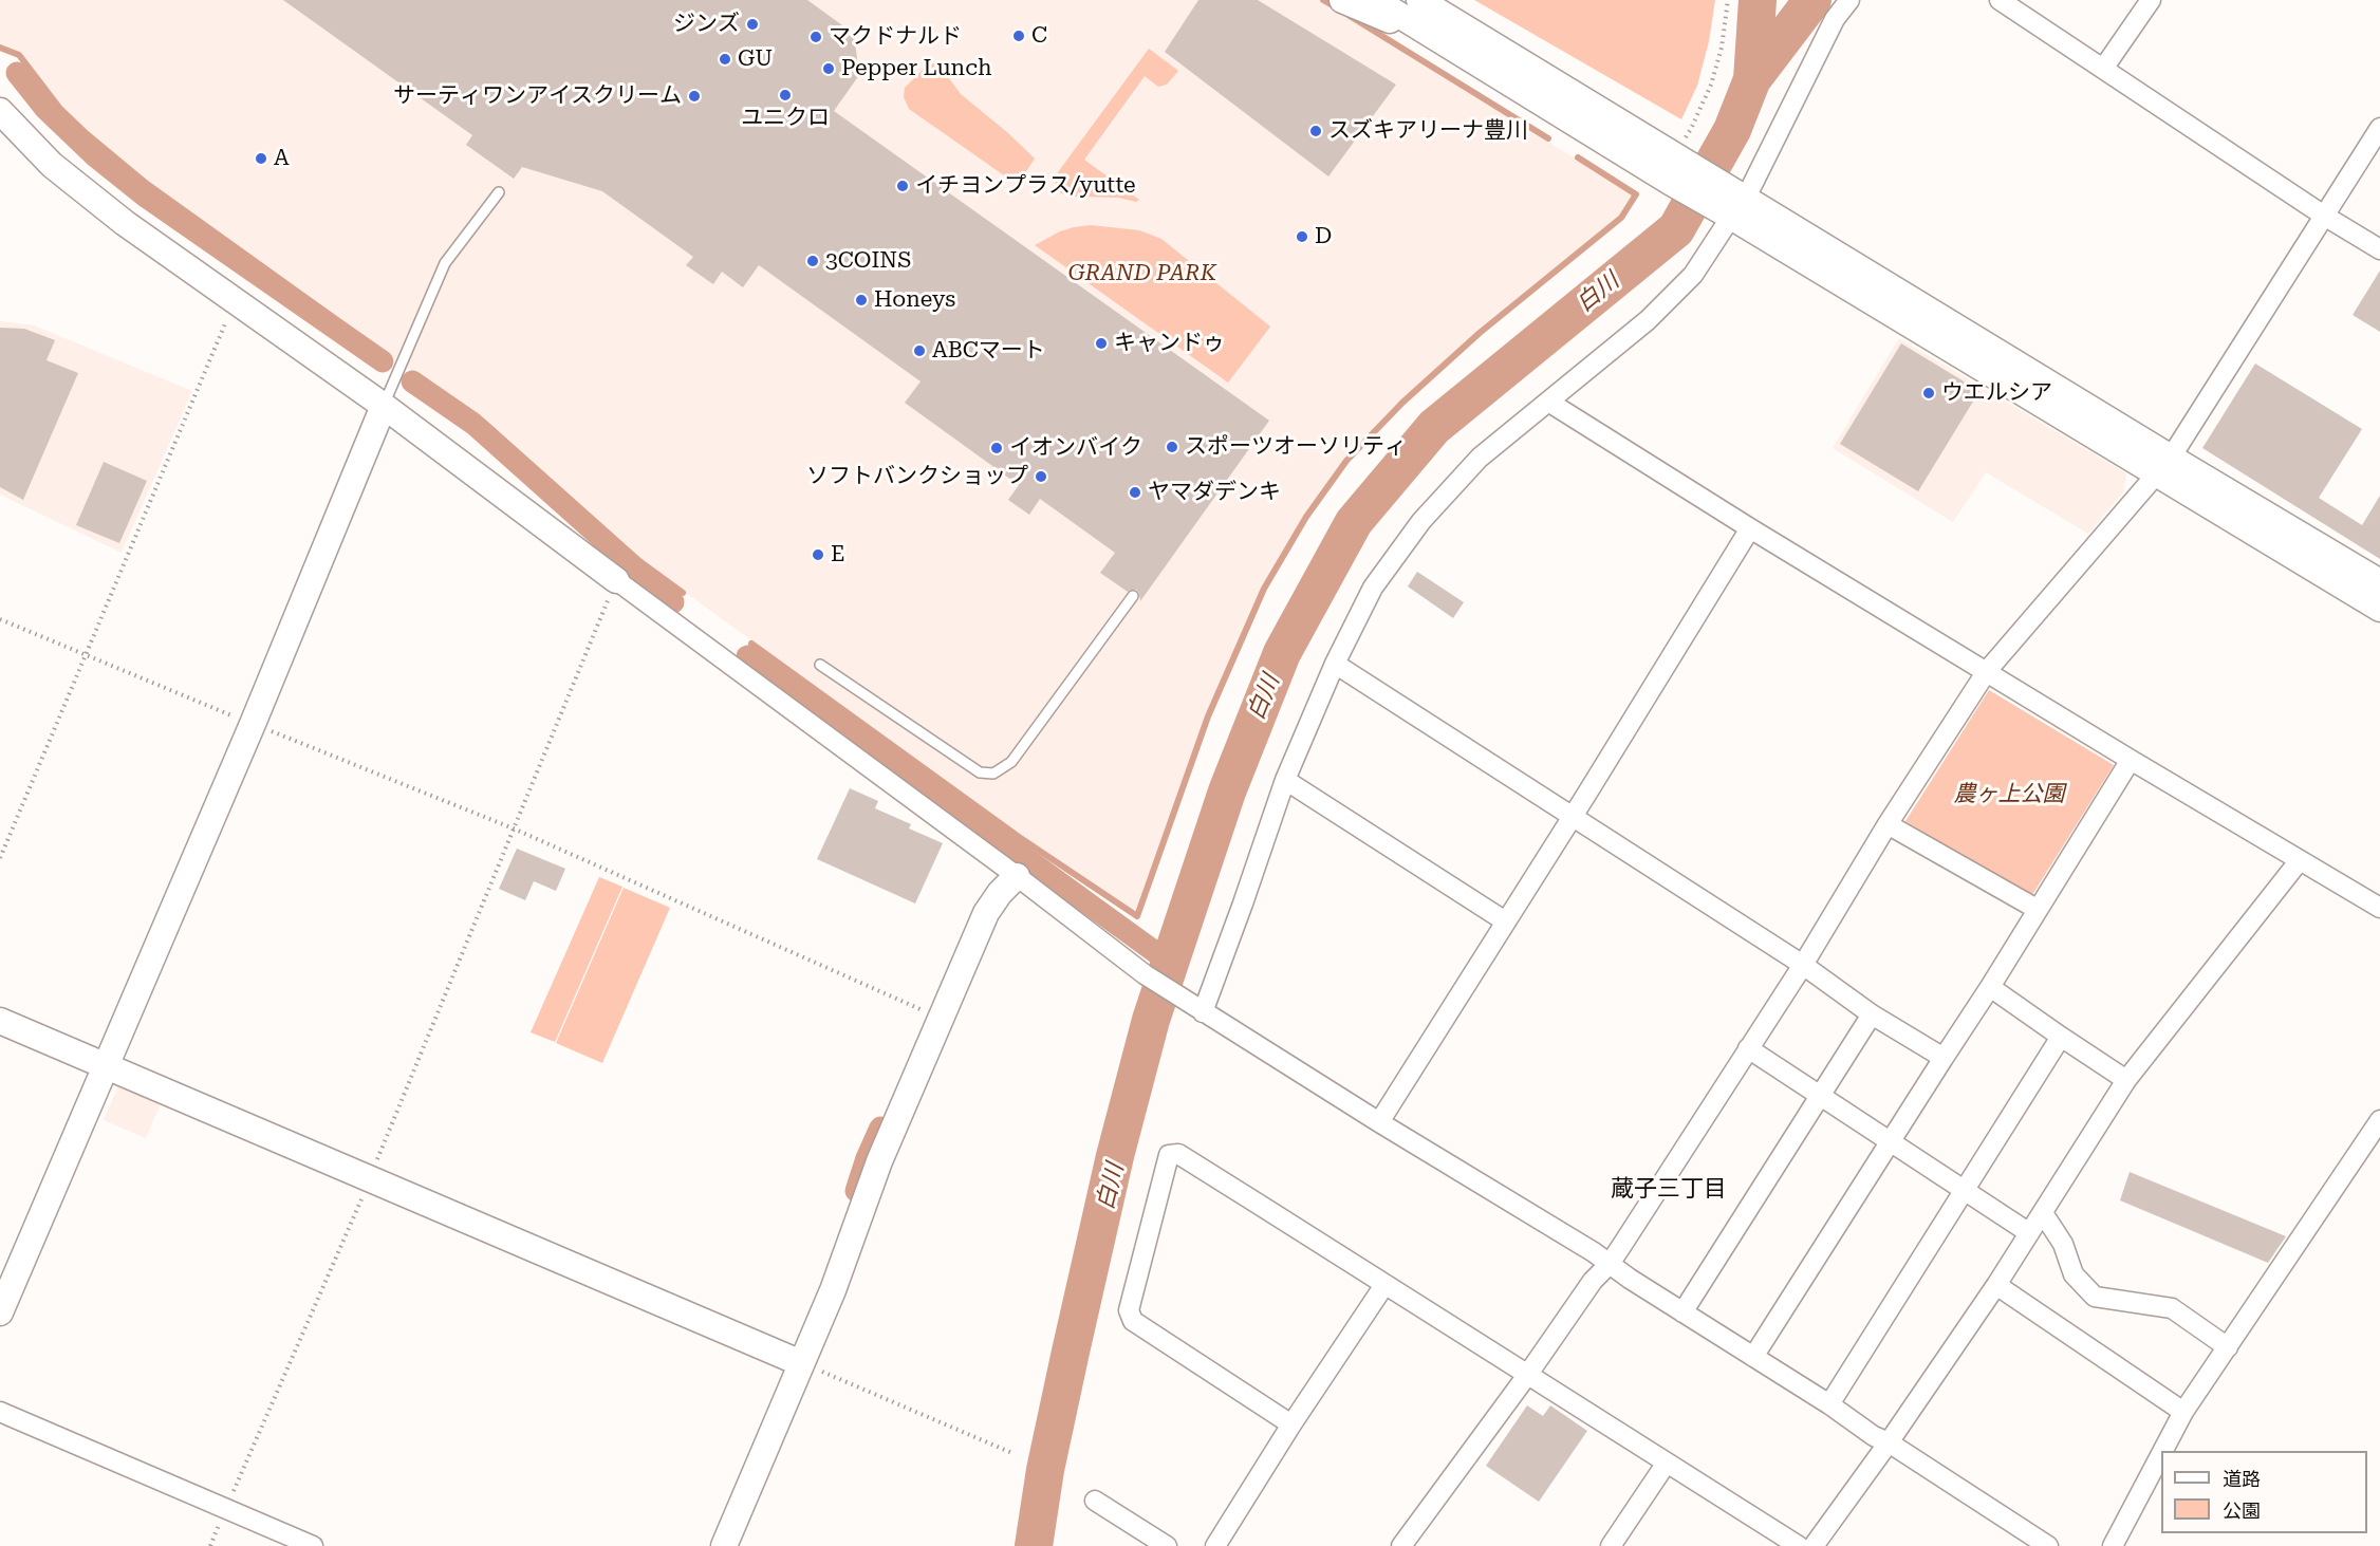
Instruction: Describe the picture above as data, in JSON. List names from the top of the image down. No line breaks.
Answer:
{"districts":["蔵子三丁目"],"water":["白川"],"parks":["GRAND PARK","農ヶ上公園"],"places":["ジンズ","C","マクドナルド","GU","Pepper Lunch","ユニクロ","サーティワンアイスクリーム","スズキアリーナ豊川","A","イチヨンプラス/yutte","D","3COINS","Honeys","キャンドゥ","ABCマート","ウエルシア","スポーツオーソリティ","イオンバイク","ソフトバンクショップ","ヤマダデンキ","E"],"legend":["道路","公園"]}
